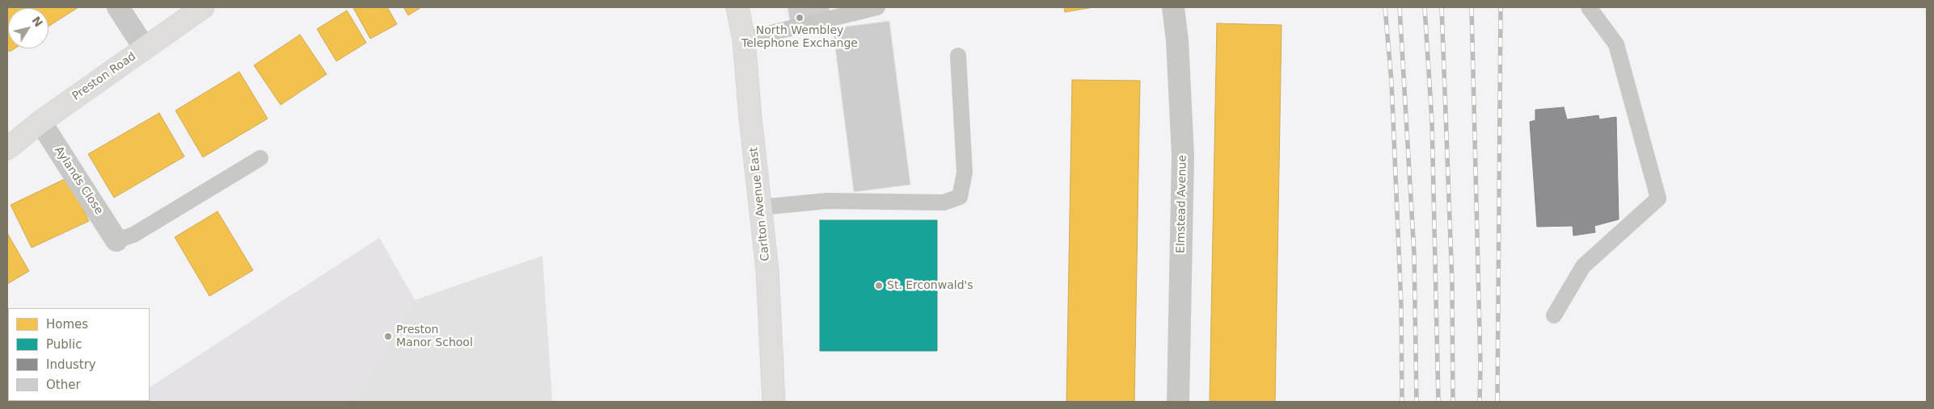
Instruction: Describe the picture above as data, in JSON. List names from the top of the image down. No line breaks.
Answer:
{"streets":{"street":["Preston Road","Aylands Close","Carlton Avenue East","Elmstead Avenue"]},"crossings":[["Preston Road","Aylands Close"]],"places":["North Wembley Telephone Exchange","St. Erconwald's","Preston Manor School"],"legend":["Homes","Public","Industry","Other"],"north":"top right"}
